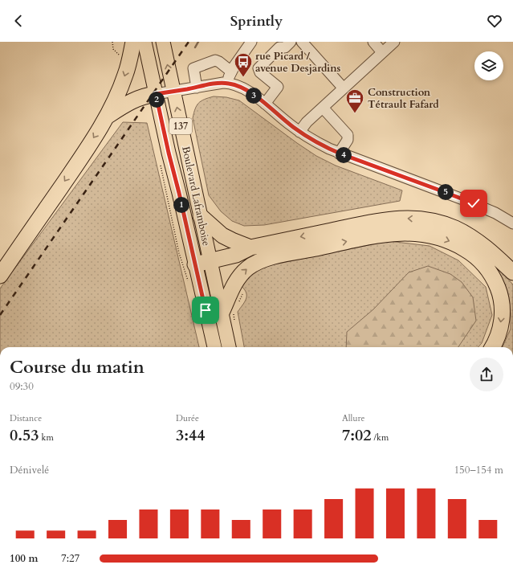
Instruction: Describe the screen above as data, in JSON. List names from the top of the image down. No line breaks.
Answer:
{"streets":{"main road":["137","Boulevard Laframboise"]},"places":{"bus stop":["rue Picard / avenue Desjardins"],"office":["Construction Tétrault Fafard"]},"page":{"header":"Sprintly","pins":["3","2","4","5","1"],"heading":["Course du matin","09:30"],"stats":[["Distance","0.53 km"],["Durée","3:44"],["Allure","7:02 /km"]],"chart":["Dénivelé","150–154 m"],"list":[{"name":"100 m","note":"7:27"}]}}
